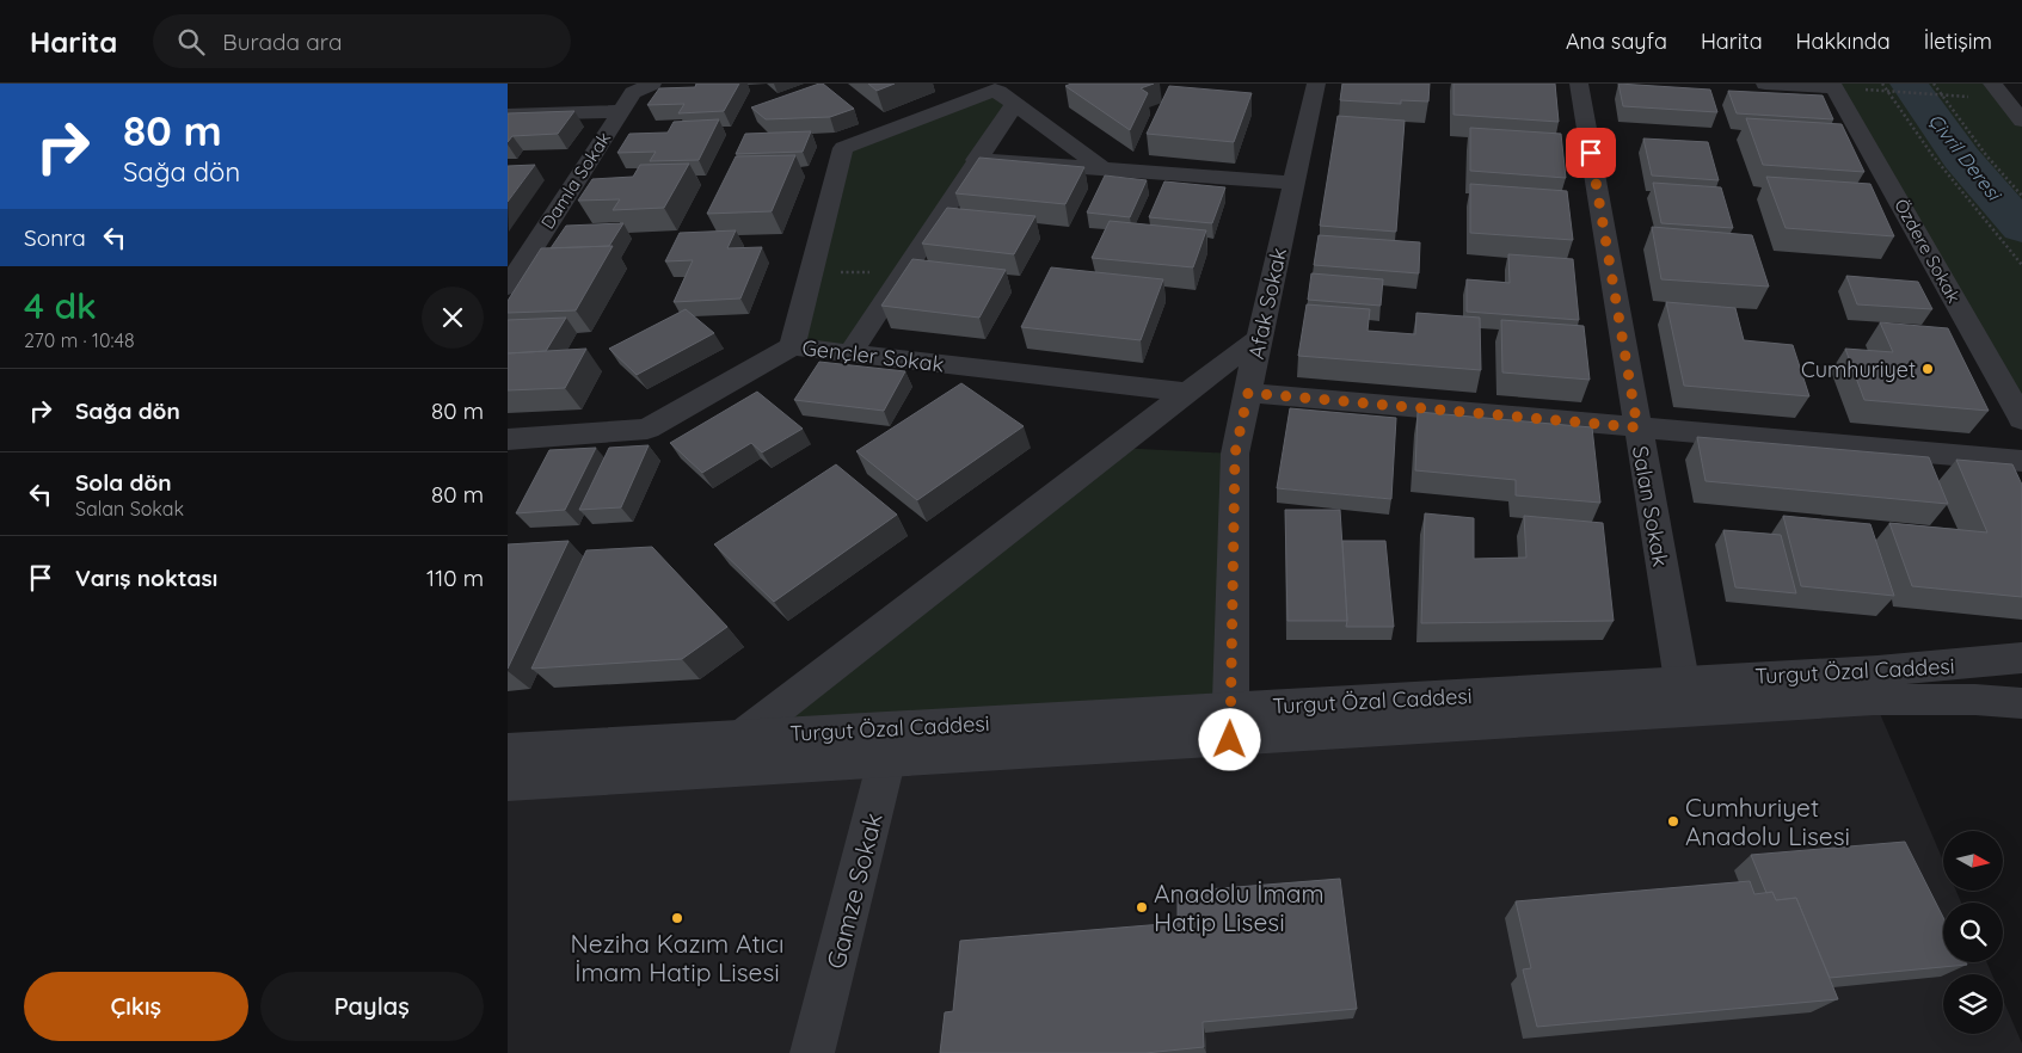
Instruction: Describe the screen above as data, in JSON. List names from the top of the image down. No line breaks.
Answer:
{"streets":{"street":["Damla Sokak","Özdere Sokak","Afak Sokak","Gençler Sokak","Salan Sokak","Turgut Özal Caddesi","Gamze Sokak"]},"crossings":[["Afak Sokak","Turgut Özal Caddesi"],["Salan Sokak","Turgut Özal Caddesi"],["Turgut Özal Caddesi","Gamze Sokak"]],"water":["Çivril Deresi"],"places":["Cumhuriyet","Cumhuriyet Anadolu Lisesi","Anadolu İmam Hatip Lisesi","Neziha Kazım Atıcı İmam Hatip Lisesi"],"north":"right","page":{"header":"Harita","search":"Burada ara","nav":["Ana sayfa","Harita","Hakkında","İletişim"],"turn":["80 m","Sağa dön"],"then":"Sonra","heading":["4 dk","270 m · 10:48"],"list":[{"name":"Sağa dön","value":"80 m"},{"name":"Sola dön","note":"Salan Sokak","value":"80 m"},{"name":"Varış noktası","value":"110 m"}],"buttons":["Çıkış","Paylaş"]}}
